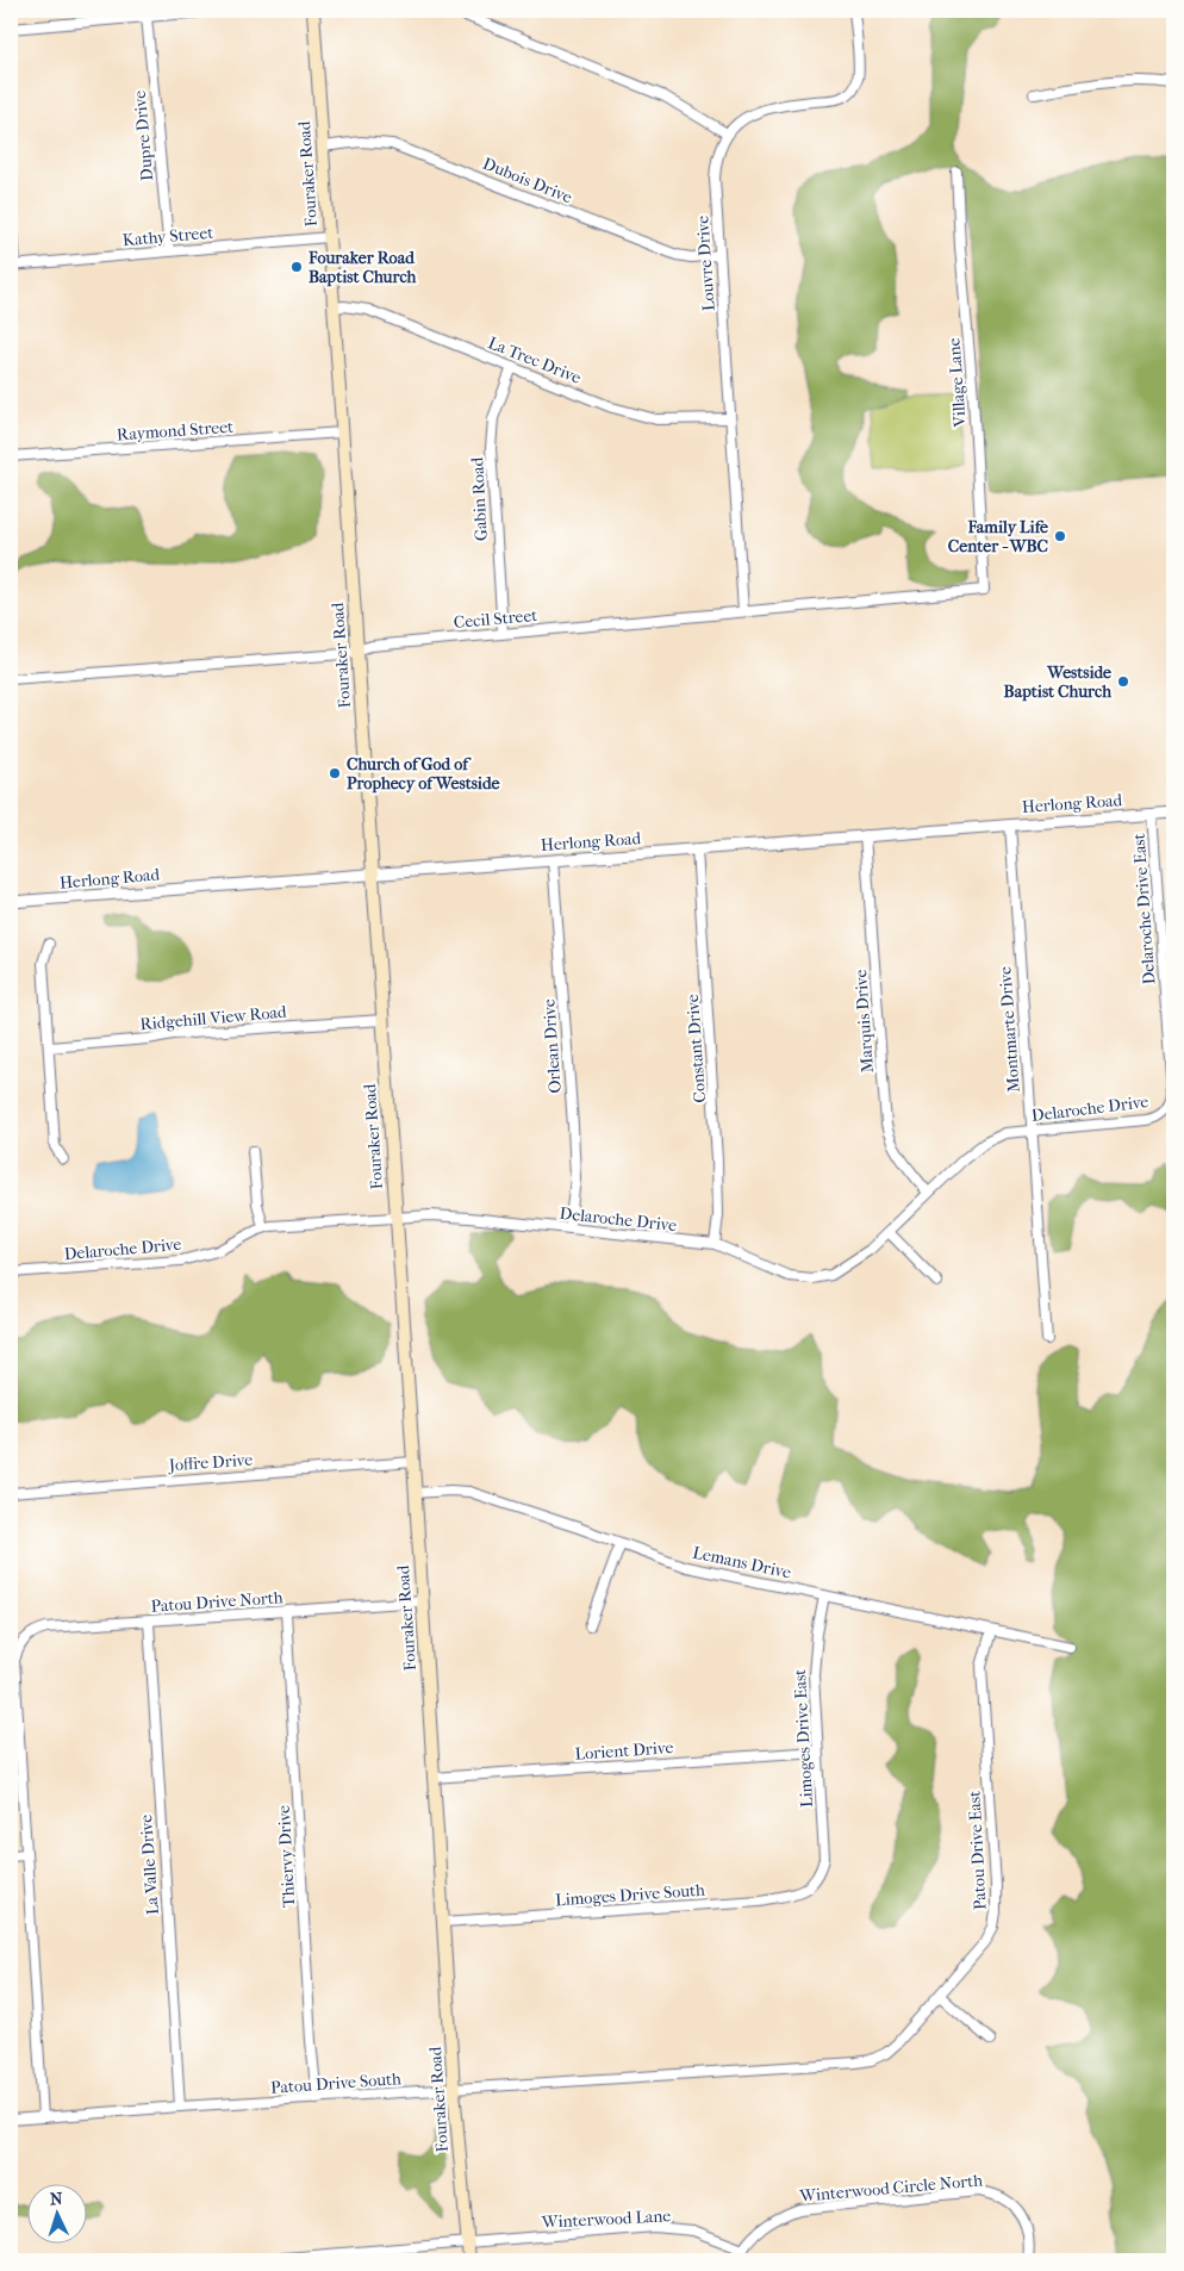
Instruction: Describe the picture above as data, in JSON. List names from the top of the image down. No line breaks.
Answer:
{"streets":{"main road":["Fouraker Road"],"street":["Dupre Drive","Dubois Drive","Kathy Street","Louvre Drive","La Trec Drive","Village Lane","Raymond Street","Gabin Road","Cecil Street","Herlong Road","Delaroche Drive East","Ridgehill View Road","Marquis Drive","Montmarte Drive","Orlean Drive","Constant Drive","Delaroche Drive","Joffre Drive","Lemans Drive","Patou Drive North","Limoges Drive East","Lorient Drive","Patou Drive East","Thiervy Drive","La Valle Drive","Limoges Drive South","Patou Drive South","Winterwood Circle North","Winterwood Lane"]},"crossings":[["Dupre Drive","Kathy Street"],["Fouraker Road","Dubois Drive"],["Fouraker Road","Kathy Street"],["Fouraker Road","La Trec Drive"],["Fouraker Road","Raymond Street"],["Fouraker Road","Cecil Street"],["Fouraker Road","Herlong Road"],["Fouraker Road","Ridgehill View Road"],["Fouraker Road","Delaroche Drive"],["Fouraker Road","Joffre Drive"],["Fouraker Road","Lemans Drive"],["Fouraker Road","Patou Drive North"],["Fouraker Road","Lorient Drive"],["Fouraker Road","Limoges Drive South"],["Fouraker Road","Patou Drive South"],["Fouraker Road","Winterwood Lane"],["Dubois Drive","Louvre Drive"],["Louvre Drive","La Trec Drive"],["Louvre Drive","Cecil Street"],["La Trec Drive","Gabin Road"],["Village Lane","Cecil Street"],["Gabin Road","Cecil Street"],["Herlong Road","Delaroche Drive East"],["Herlong Road","Marquis Drive"],["Herlong Road","Montmarte Drive"],["Herlong Road","Orlean Drive"],["Herlong Road","Constant Drive"],["Delaroche Drive East","Delaroche Drive"],["Marquis Drive","Delaroche Drive"],["Montmarte Drive","Delaroche Drive"],["Orlean Drive","Delaroche Drive"],["Constant Drive","Delaroche Drive"],["Lemans Drive","Limoges Drive East"],["Lemans Drive","Patou Drive East"],["Patou Drive North","Thiervy Drive"],["Patou Drive North","La Valle Drive"],["Limoges Drive East","Lorient Drive"],["Limoges Drive East","Limoges Drive South"],["Patou Drive East","Patou Drive South"],["Thiervy Drive","Patou Drive South"],["La Valle Drive","Patou Drive South"],["Winterwood Circle North","Winterwood Lane"]],"places":["Fouraker Road Baptist Church","Family Life Center - WBC","Westside Baptist Church","Church of God of Prophecy of Westside"],"north":"top"}
